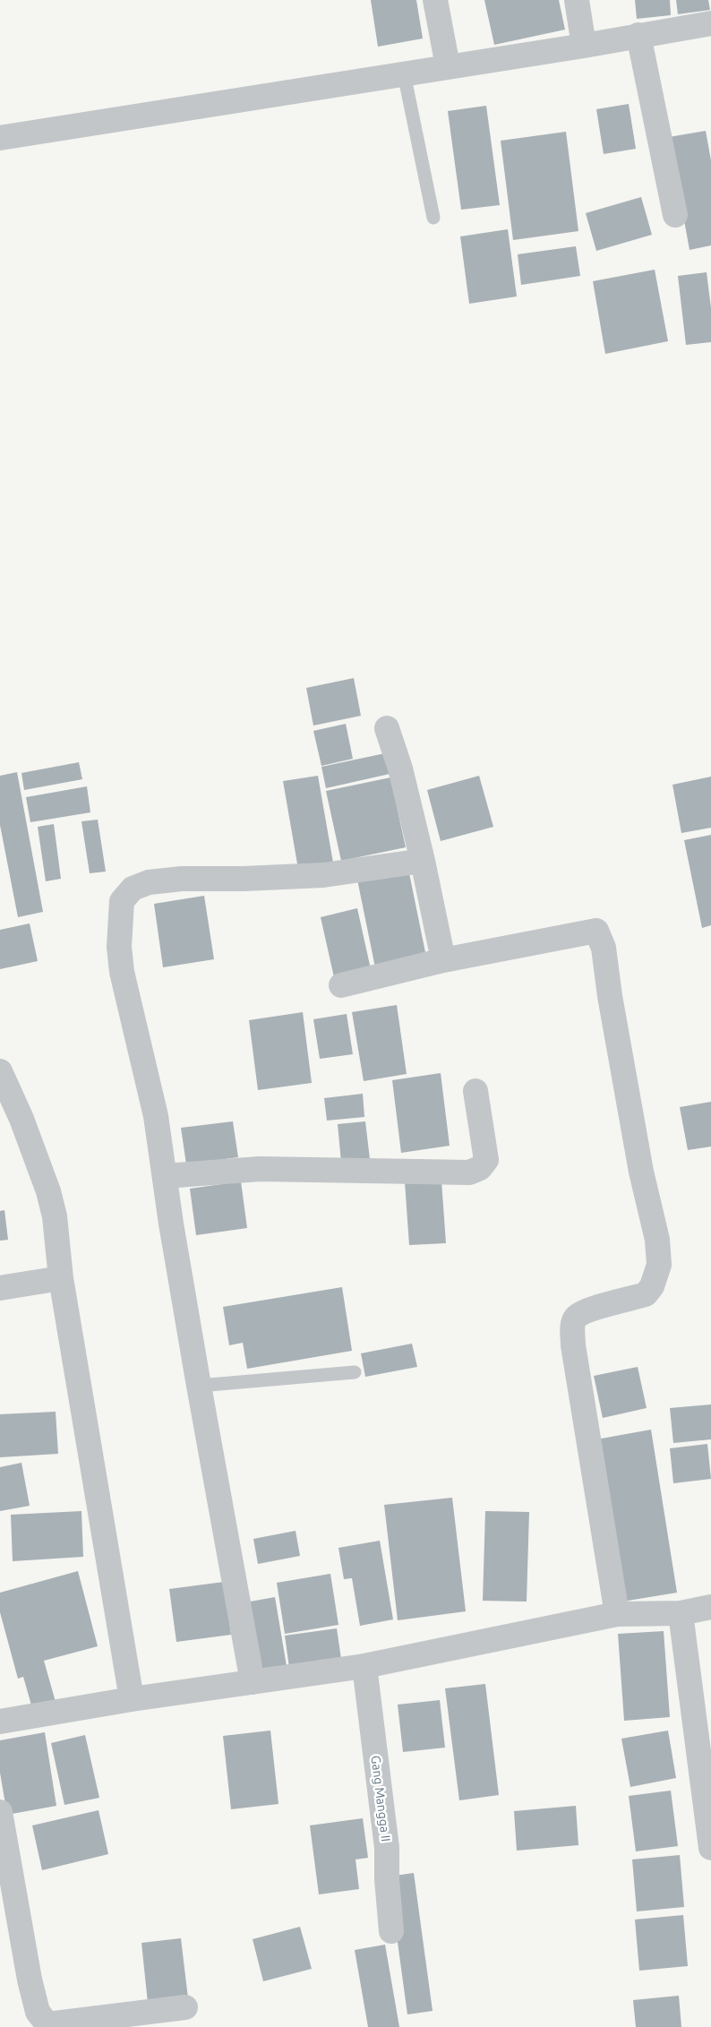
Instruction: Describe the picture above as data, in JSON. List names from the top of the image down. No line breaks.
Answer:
{"streets":{"street":["Gang Mangga II"]}}
